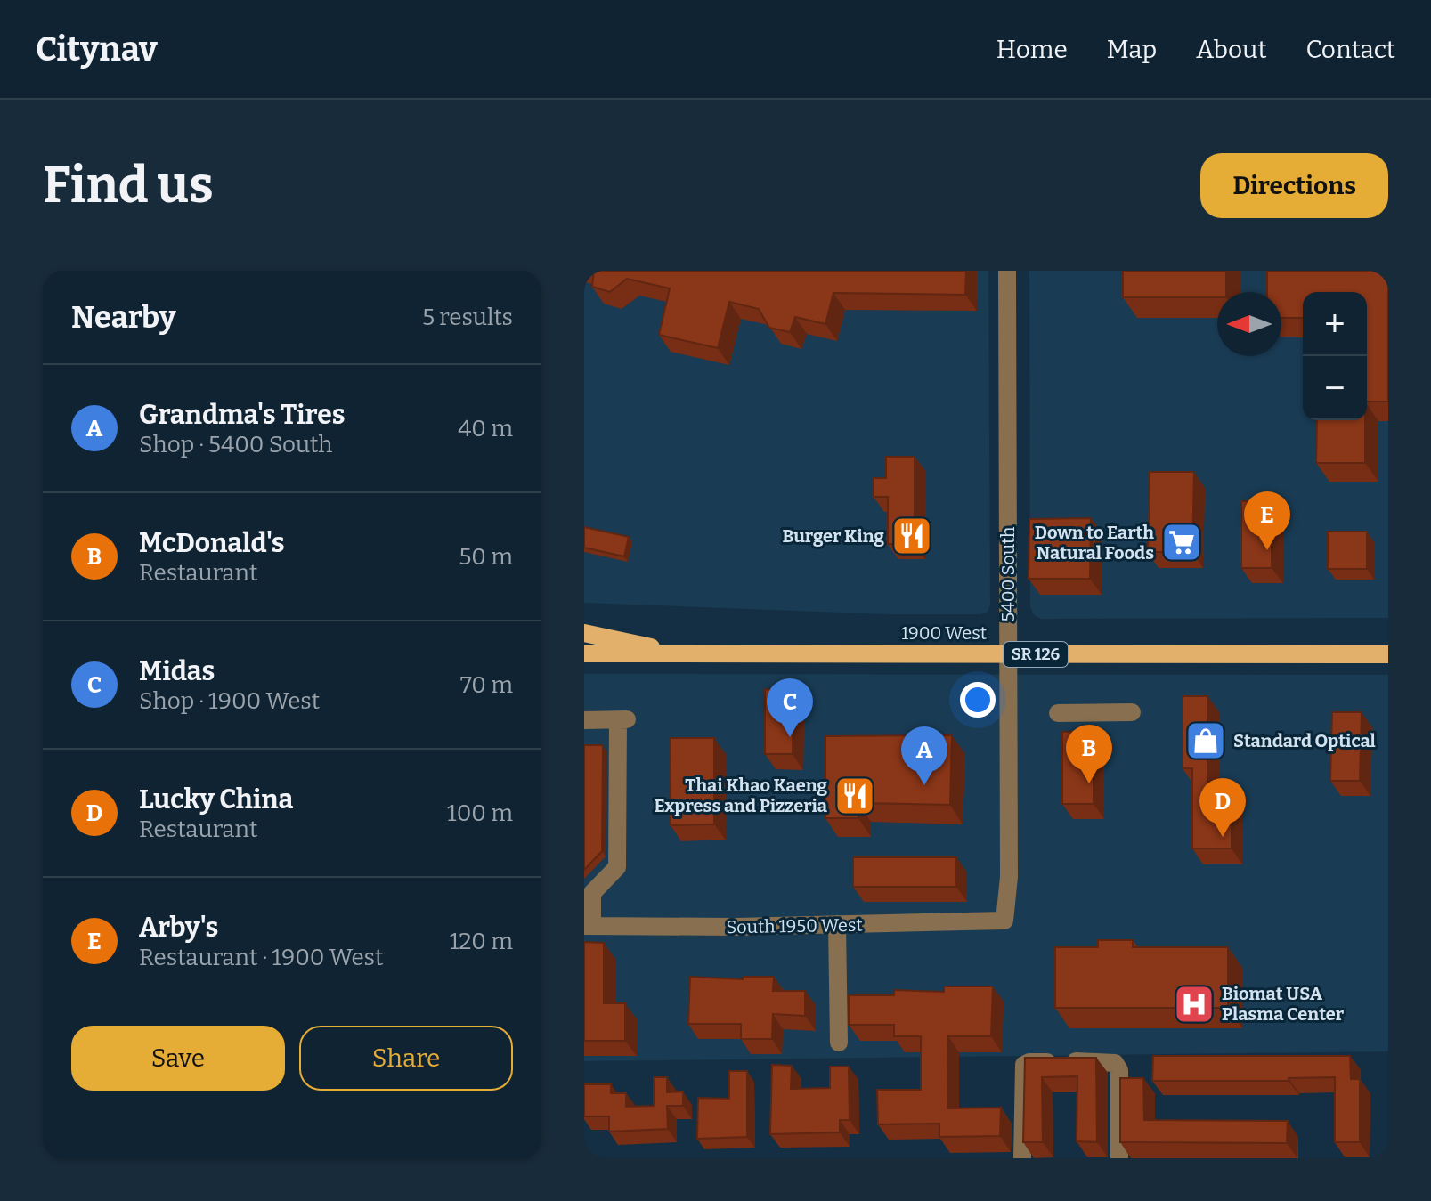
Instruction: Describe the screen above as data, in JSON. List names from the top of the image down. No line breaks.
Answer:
{"streets":{"main road":["1900 West","SR 126"],"street":["5400 South","South 1950 West"]},"crossings":[["5400 South","1900 West"],["5400 South","South 1950 West"]],"places":{"restaurant":["Burger King","Thai Khao Kaeng Express and Pizzeria"],"supermarket":["Down to Earth Natural Foods"],"shop":["Standard Optical"],"hospital":["Biomat USA Plasma Center"]},"north":"left","page":{"header":"Citynav","nav":["Home","Map","About","Contact"],"buttons":["Directions",["Save","Share"]],"title":"Find us","heading":["Nearby","5 results"],"map_buttons":["+","−"],"list":[{"mark":"A","name":"Grandma's Tires","note":"Shop · 5400 South","value":"40 m"},{"mark":"B","name":"McDonald's","note":"Restaurant","value":"50 m"},{"mark":"C","name":"Midas","note":"Shop · 1900 West","value":"70 m"},{"mark":"D","name":"Lucky China","note":"Restaurant","value":"100 m"},{"mark":"E","name":"Arby's","note":"Restaurant · 1900 West","value":"120 m"}],"pins":["E","C","B","A","D"]}}
